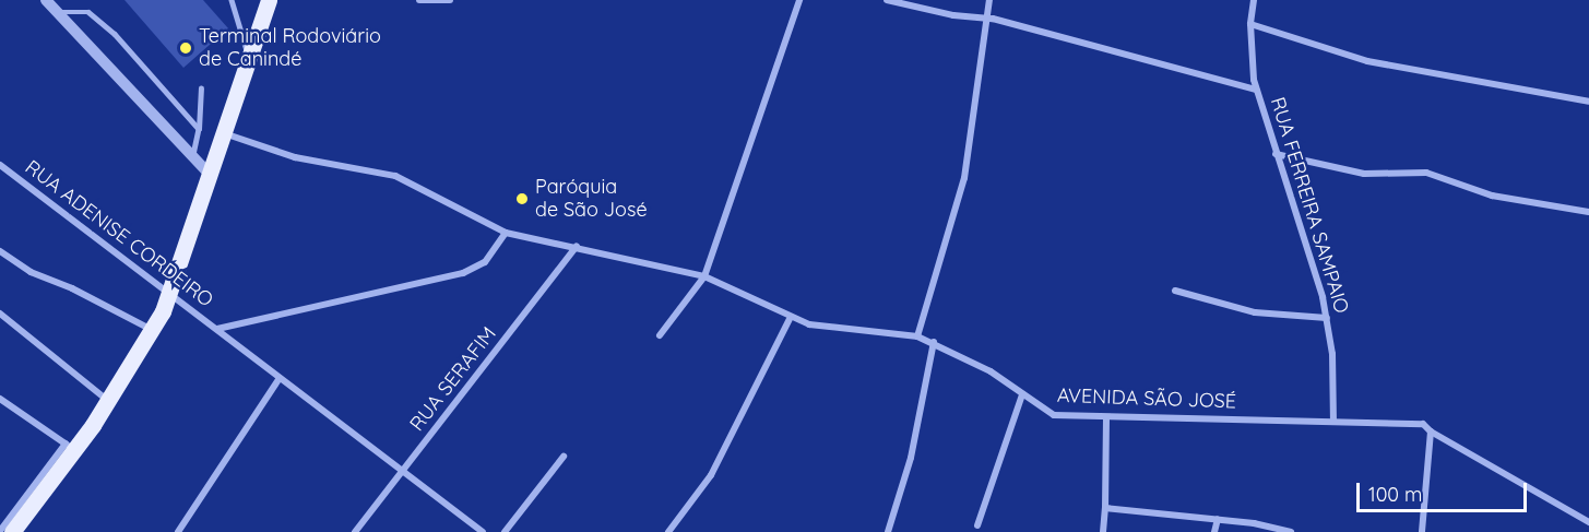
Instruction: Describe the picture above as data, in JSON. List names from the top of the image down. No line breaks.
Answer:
{"streets":{"street":["RUA FERREIRA SAMPAIO","RUA ADENISE CORDEIRO","RUA SERAFIM","AVENIDA SÃO JOSÉ"]},"crossings":[["RUA FERREIRA SAMPAIO","AVENIDA SÃO JOSÉ"],["RUA ADENISE CORDEIRO","RUA SERAFIM"],["RUA SERAFIM","AVENIDA SÃO JOSÉ"]],"places":["Terminal Rodoviário de Canindé","Paróquia de São José"],"scale_bar":"100 m"}
